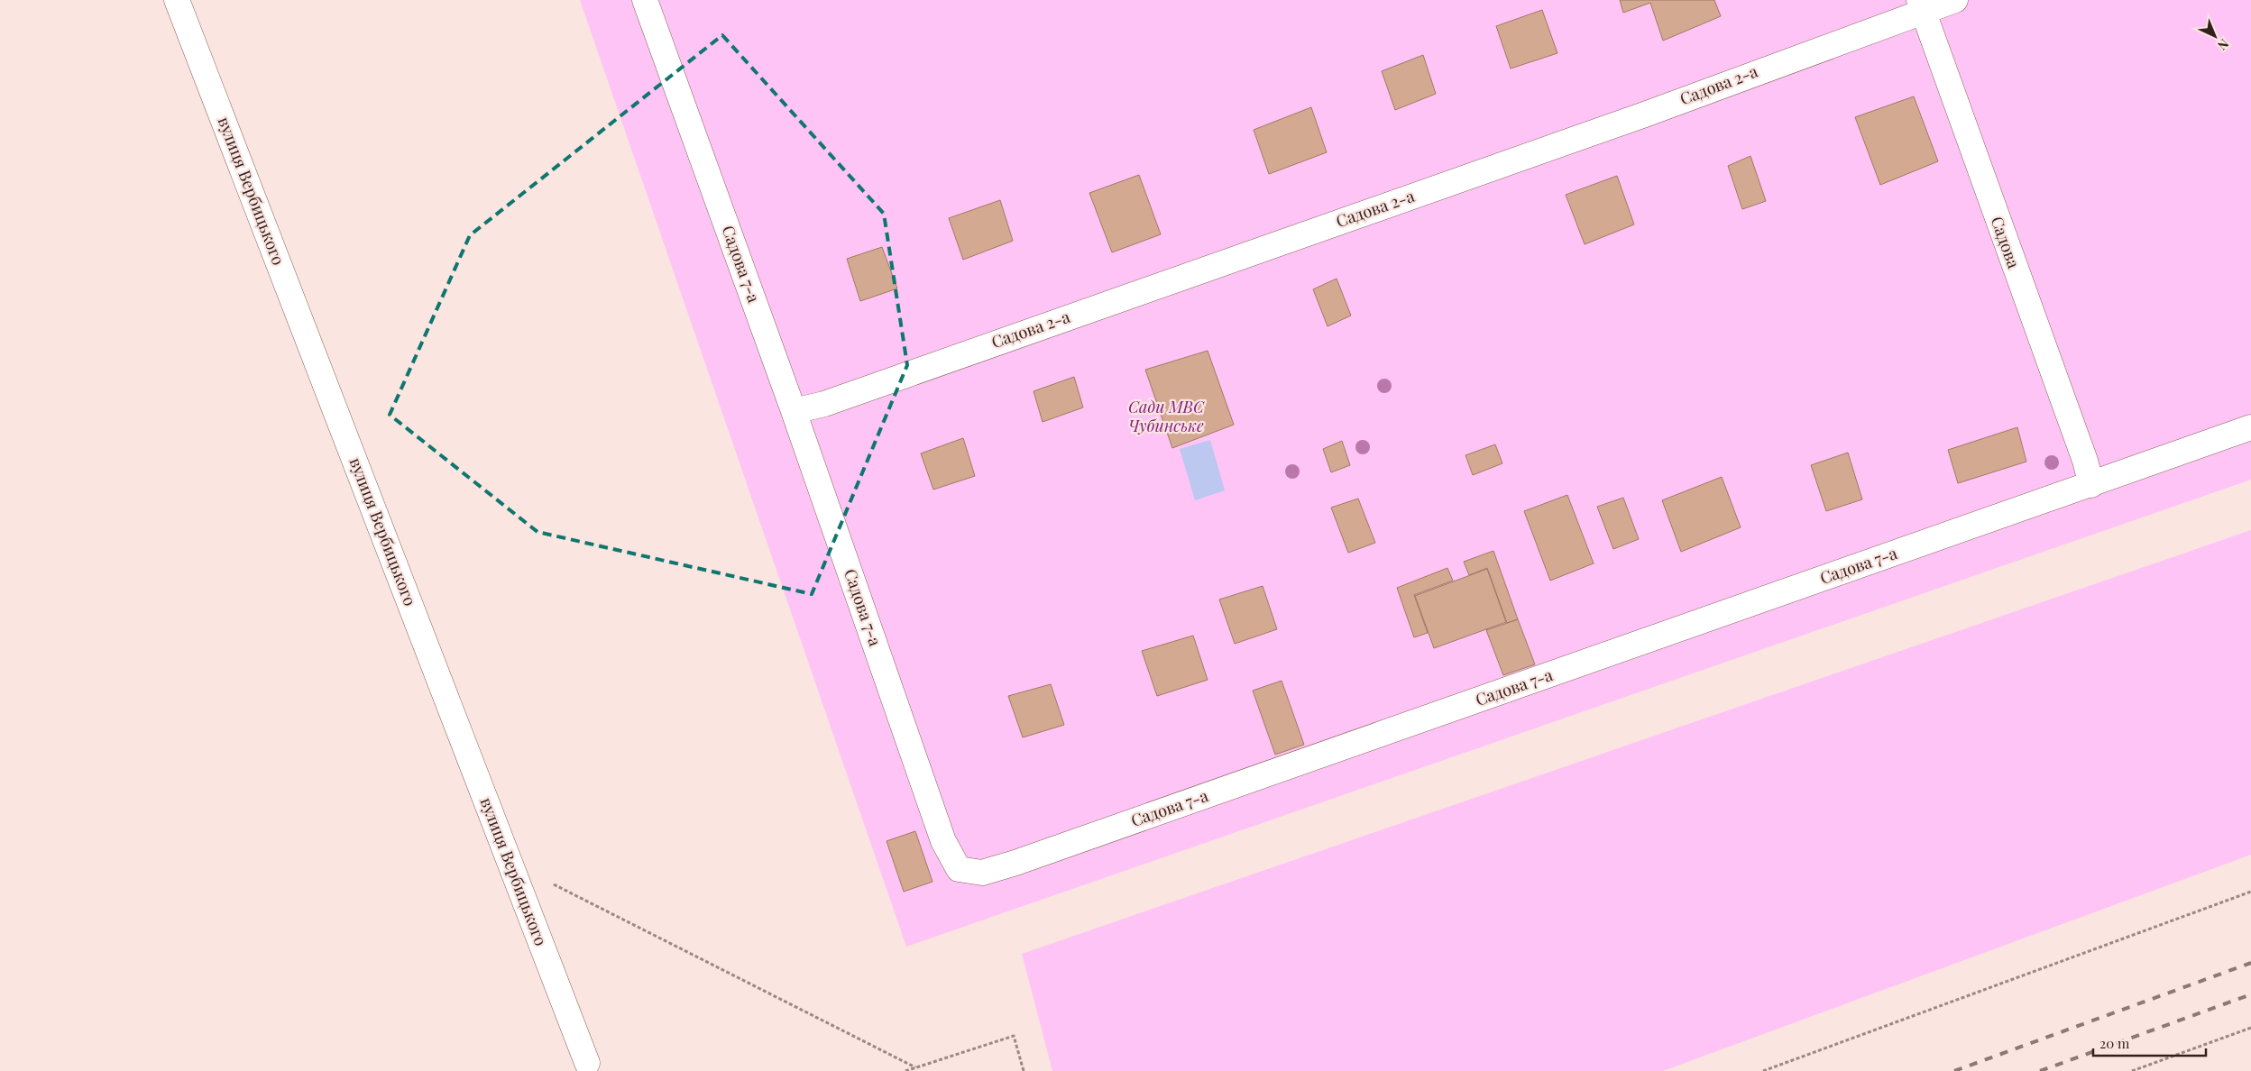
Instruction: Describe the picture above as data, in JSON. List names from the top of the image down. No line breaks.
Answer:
{"streets":{"street":["Садова 2-а","вулиця Вербицького","Садова","Садова 7-а"]},"crossings":[["Садова 2-а","Садова"],["Садова 2-а","Садова 7-а"],["Садова","Садова 7-а"]],"parks":["Сади МВС Чубинське"],"scale_bar":"20 m","north":"bottom right"}
